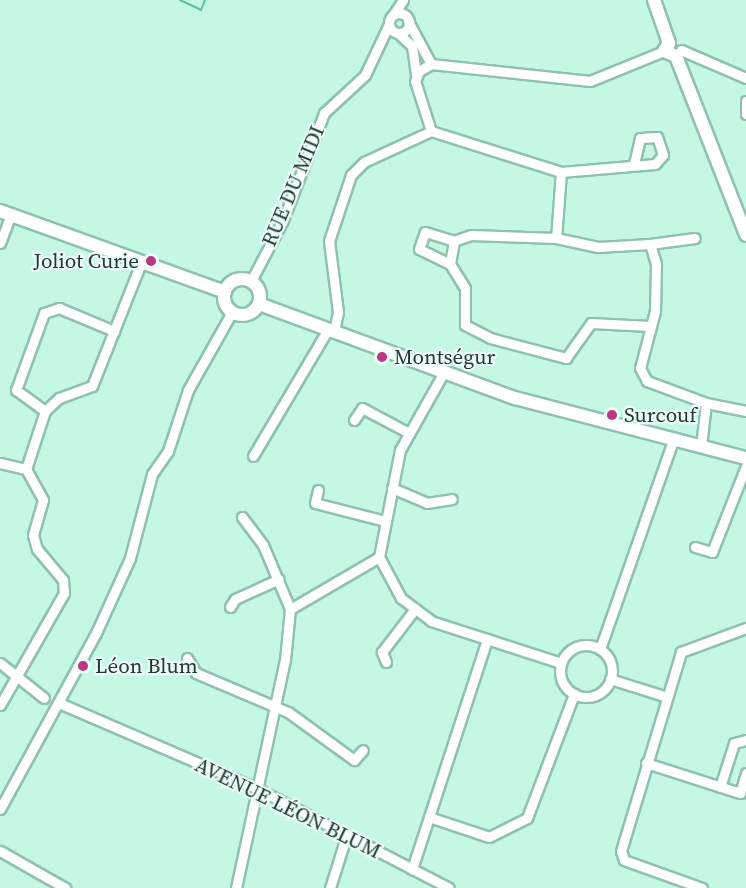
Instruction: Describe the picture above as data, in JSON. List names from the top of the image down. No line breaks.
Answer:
{"streets":{"street":["RUE DU MIDI","AVENUE LÉON BLUM"]},"places":["Joliot Curie","Montségur","Surcouf","Léon Blum"]}
